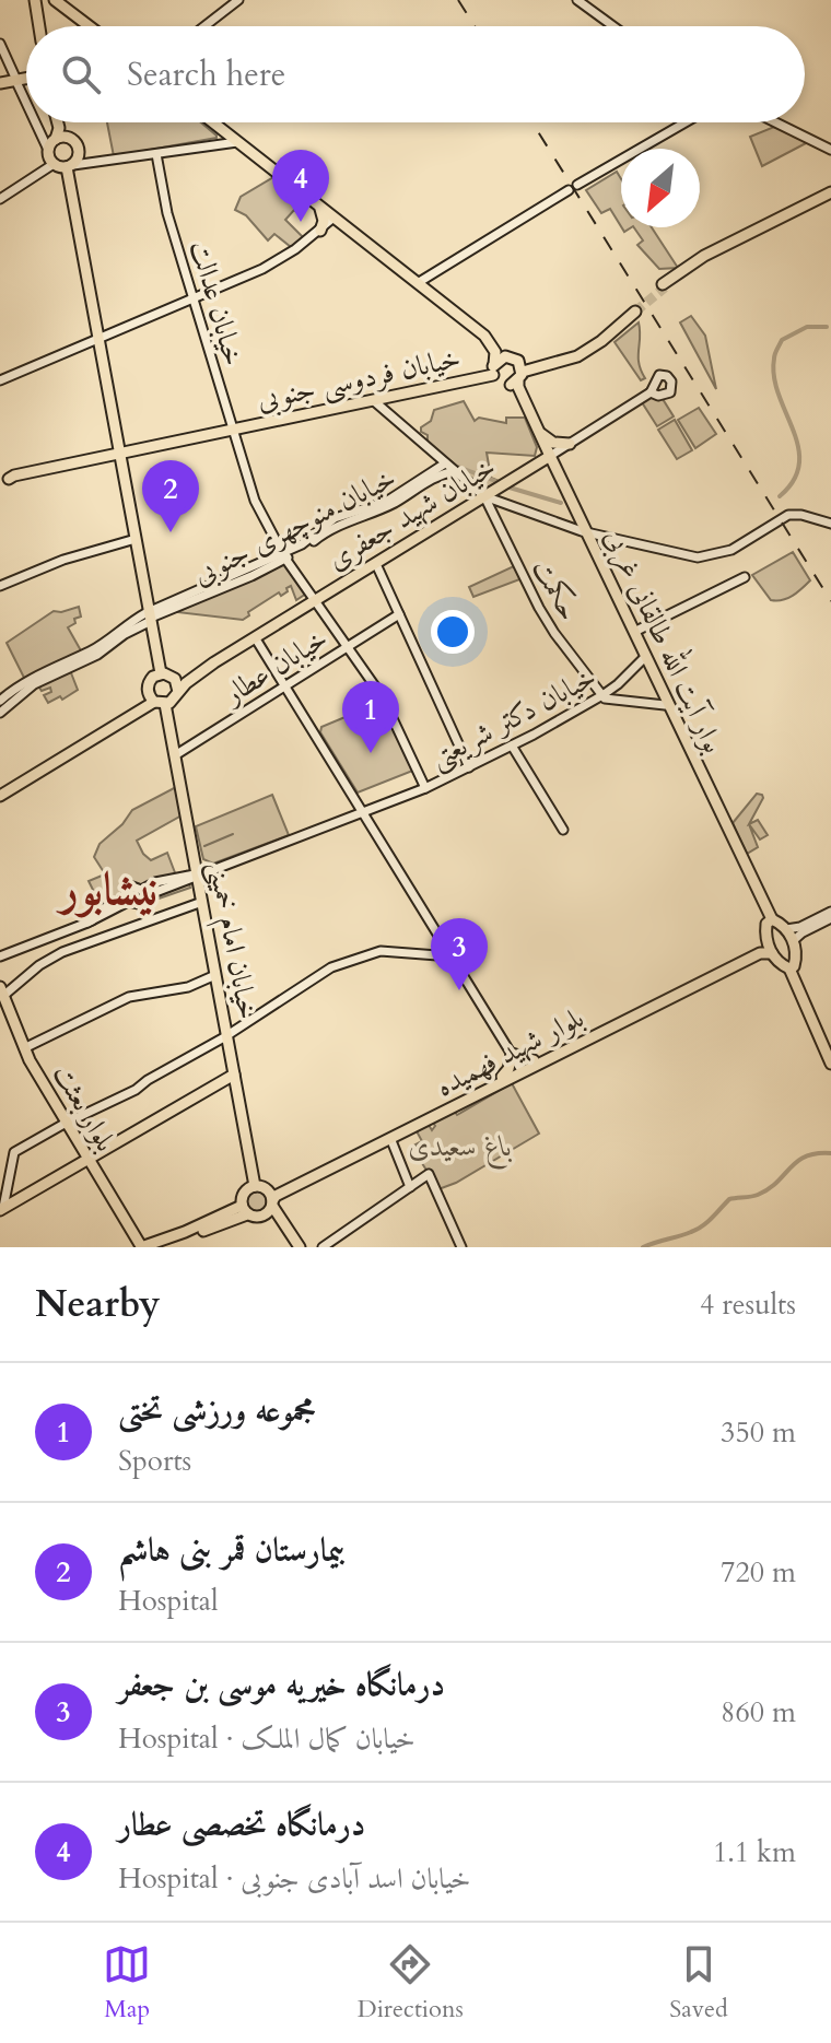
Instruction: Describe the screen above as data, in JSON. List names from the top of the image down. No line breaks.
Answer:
{"streets":{"main road":["خیابان فردوسی جنوبی","خیابان شهید جعفری","بوار آیت الله طالقانی غربی","خیابان امام خمینی","بلوار شهید فهمیده","بلوار بعثت"],"street":["خیابان عدالت","خیابان منوچهری جنوبی","حکمت","خیابان عطار","خیابان دکتر شریعتی"]},"crossings":[["خیابان عدالت","خیابان فردوسی جنوبی"],["خیابان عدالت","خیابان شهید جعفری"],["خیابان عدالت","خیابان منوچهری جنوبی"],["خیابان عدالت","خیابان عطار"],["خیابان عدالت","خیابان دکتر شریعتی"],["خیابان شهید جعفری","حکمت"],["خیابان شهید جعفری","خیابان امام خمینی"],["حکمت","خیابان دکتر شریعتی"],["بوار آیت الله طالقانی غربی","خیابان دکتر شریعتی"],["خیابان عطار","خیابان امام خمینی"],["خیابان دکتر شریعتی","خیابان امام خمینی"]],"districts":["نیشابور"],"parks":["باغ سعیدی"],"north":"bottom left","page":{"search":"Search here","pins":["4","2","1","3"],"heading":["Nearby","4 results"],"list":[{"mark":"1","name":"مجموعه ورزشی تختی","note":"Sports","value":"350 m"},{"mark":"2","name":"بیمارستان قمر بنی هاشم","note":"Hospital","value":"720 m"},{"mark":"3","name":"درمانگاه خیریه موسی بن جعفر","note":"Hospital · خیابان کمال الملک","value":"860 m"},{"mark":"4","name":"درمانگاه تخصصی عطار","note":"Hospital · خیابان اسد آبادی جنوبی","value":"1.1 km"}],"nav":["Map","Directions","Saved"]}}
